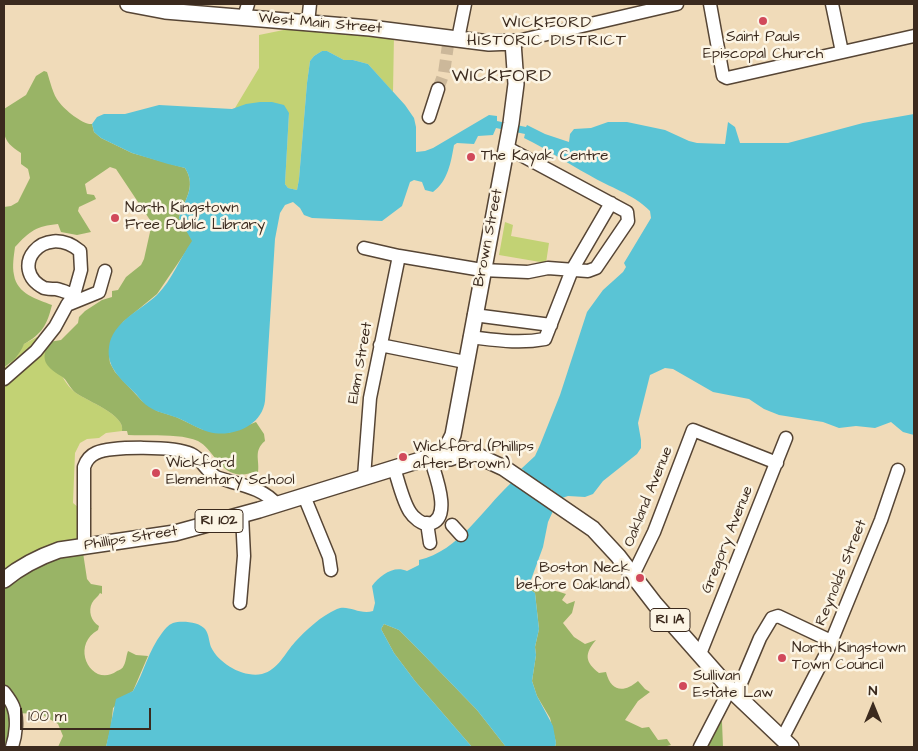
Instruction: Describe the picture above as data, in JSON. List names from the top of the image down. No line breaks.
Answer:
{"streets":{"main road":["West Main Street","Brown Street","RI 102","Phillips Street","RI 1A"],"street":["Elam Street","Oakland Avenue","Gregory Avenue","Reynolds Street"]},"crossings":[["West Main Street","Brown Street"],["Brown Street","Phillips Street"],["Brown Street","RI 1A"],["Elam Street","Phillips Street"],["Oakland Avenue","Gregory Avenue"],["Oakland Avenue","RI 1A"],["Phillips Street","RI 1A"],["Gregory Avenue","RI 1A"],["Reynolds Street","RI 1A"]],"districts":["WICKFORD HISTORIC DISTRICT","WICKFORD"],"places":["Saint Pauls Episcopal Church","The Kayak Centre","North Kingstown Free Public Library","Wickford (Phillips after Brown)","Wickford Elementary School","Boston Neck before Oakland)","North Kingstown Town Council","Sullivan Estate Law"],"scale_bar":"100 m","north":"top"}
